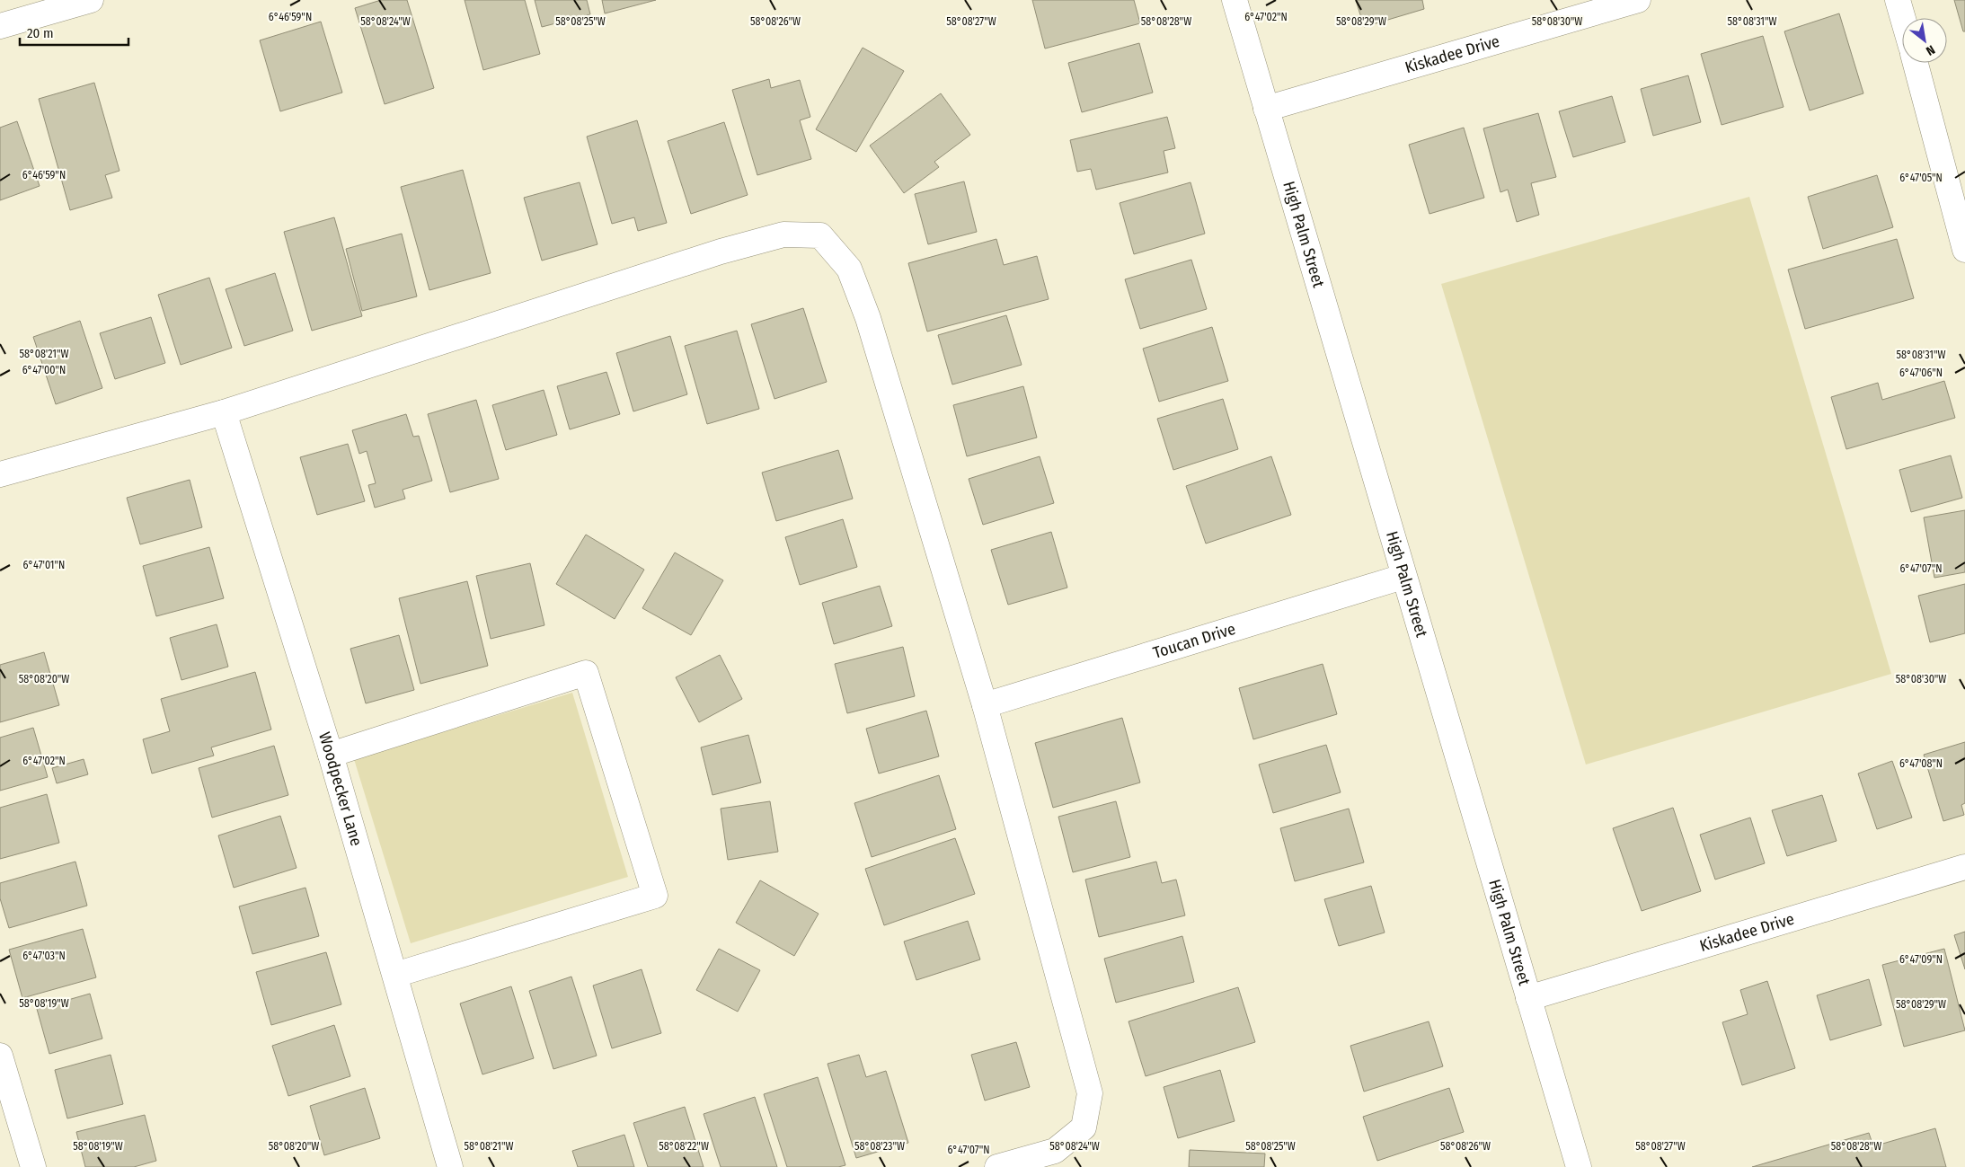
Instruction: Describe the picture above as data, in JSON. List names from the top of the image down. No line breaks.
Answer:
{"streets":{"street":["Kiskadee Drive","High Palm Street","Toucan Drive","Woodpecker Lane"]},"crossings":[["Kiskadee Drive","High Palm Street"],["High Palm Street","Toucan Drive"]],"scale_bar":"20 m","north":"bottom right","coordinates":["6°46'59\"N","6°47'02\"N","58°08'24\"W","58°08'25\"W","58°08'26\"W","58°08'27\"W","58°08'28\"W","58°08'29\"W","58°08'30\"W","58°08'31\"W","6°47'05\"N","58°08'21\"W","6°47'00\"N","6°47'06\"N","6°47'01\"N","6°47'07\"N","58°08'20\"W","6°47'08\"N","6°47'03\"N","6°47'09\"N","58°08'19\"W","58°08'22\"W","58°08'23\"W"]}
